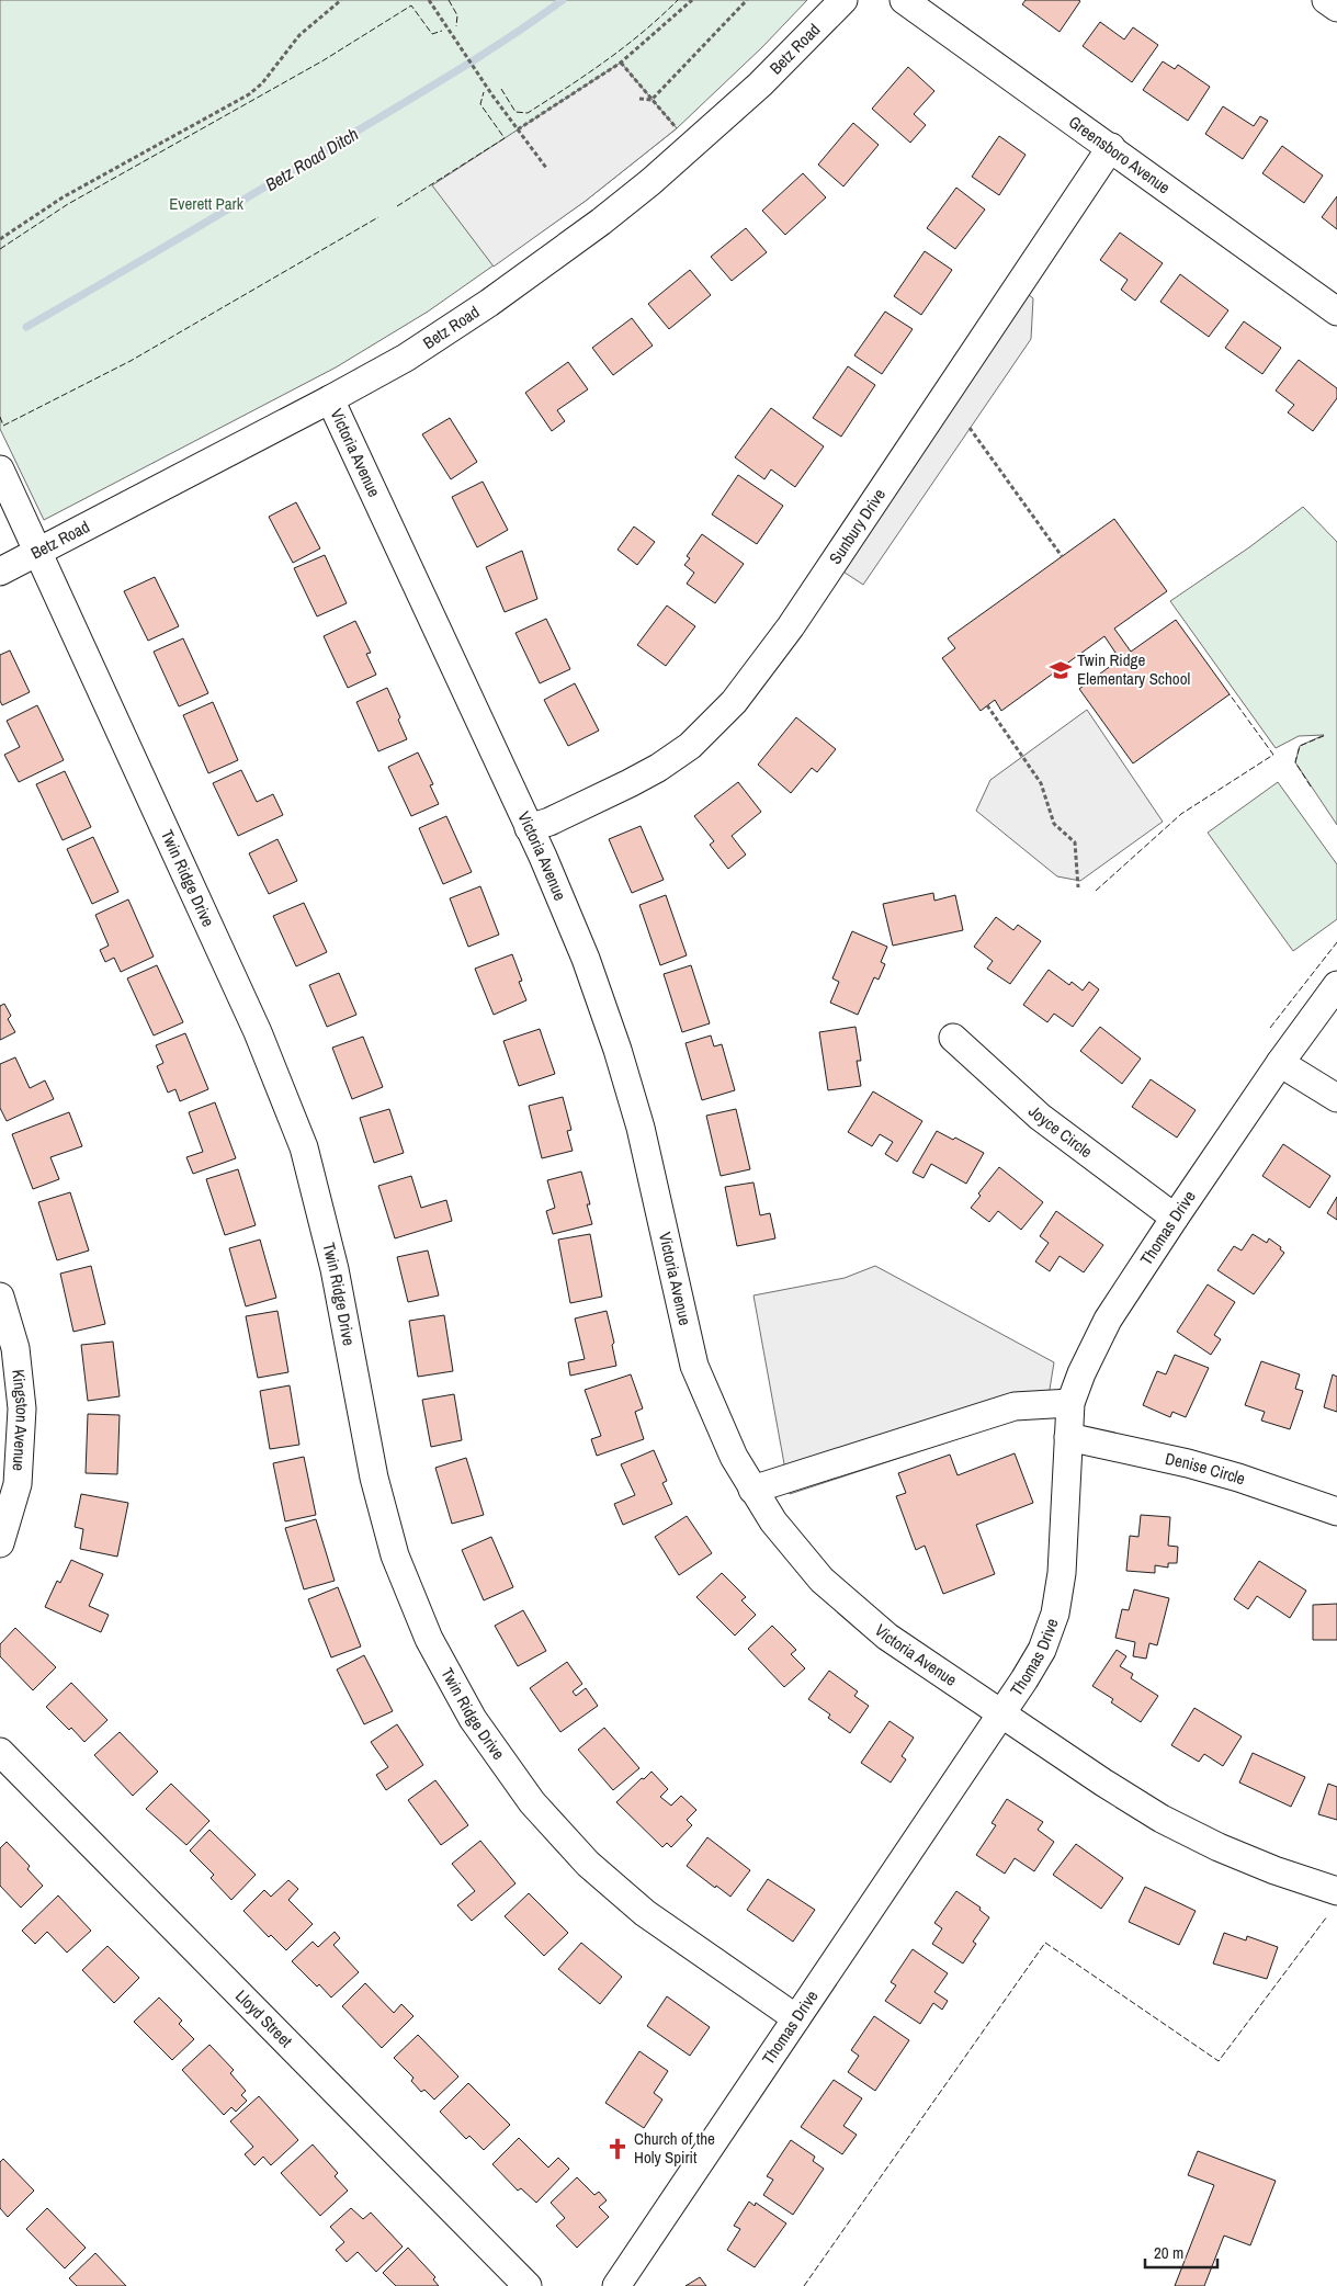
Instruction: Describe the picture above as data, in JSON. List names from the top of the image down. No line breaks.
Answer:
{"streets":{"street":["Betz Road","Greensboro Avenue","Victoria Avenue","Sunbury Drive","Twin Ridge Drive","Joyce Circle","Thomas Drive","Kingston Avenue","Denise Circle","Lloyd Street"]},"crossings":[["Betz Road","Victoria Avenue"],["Betz Road","Twin Ridge Drive"],["Greensboro Avenue","Sunbury Drive"],["Victoria Avenue","Sunbury Drive"],["Victoria Avenue","Thomas Drive"],["Twin Ridge Drive","Thomas Drive"],["Joyce Circle","Thomas Drive"],["Thomas Drive","Denise Circle"]],"water":["Betz Road Ditch"],"parks":["Everett Park"],"places":{"school or university":["Twin Ridge Elementary School"],"church":["Church of the Holy Spirit"]},"scale_bar":"20 m"}
